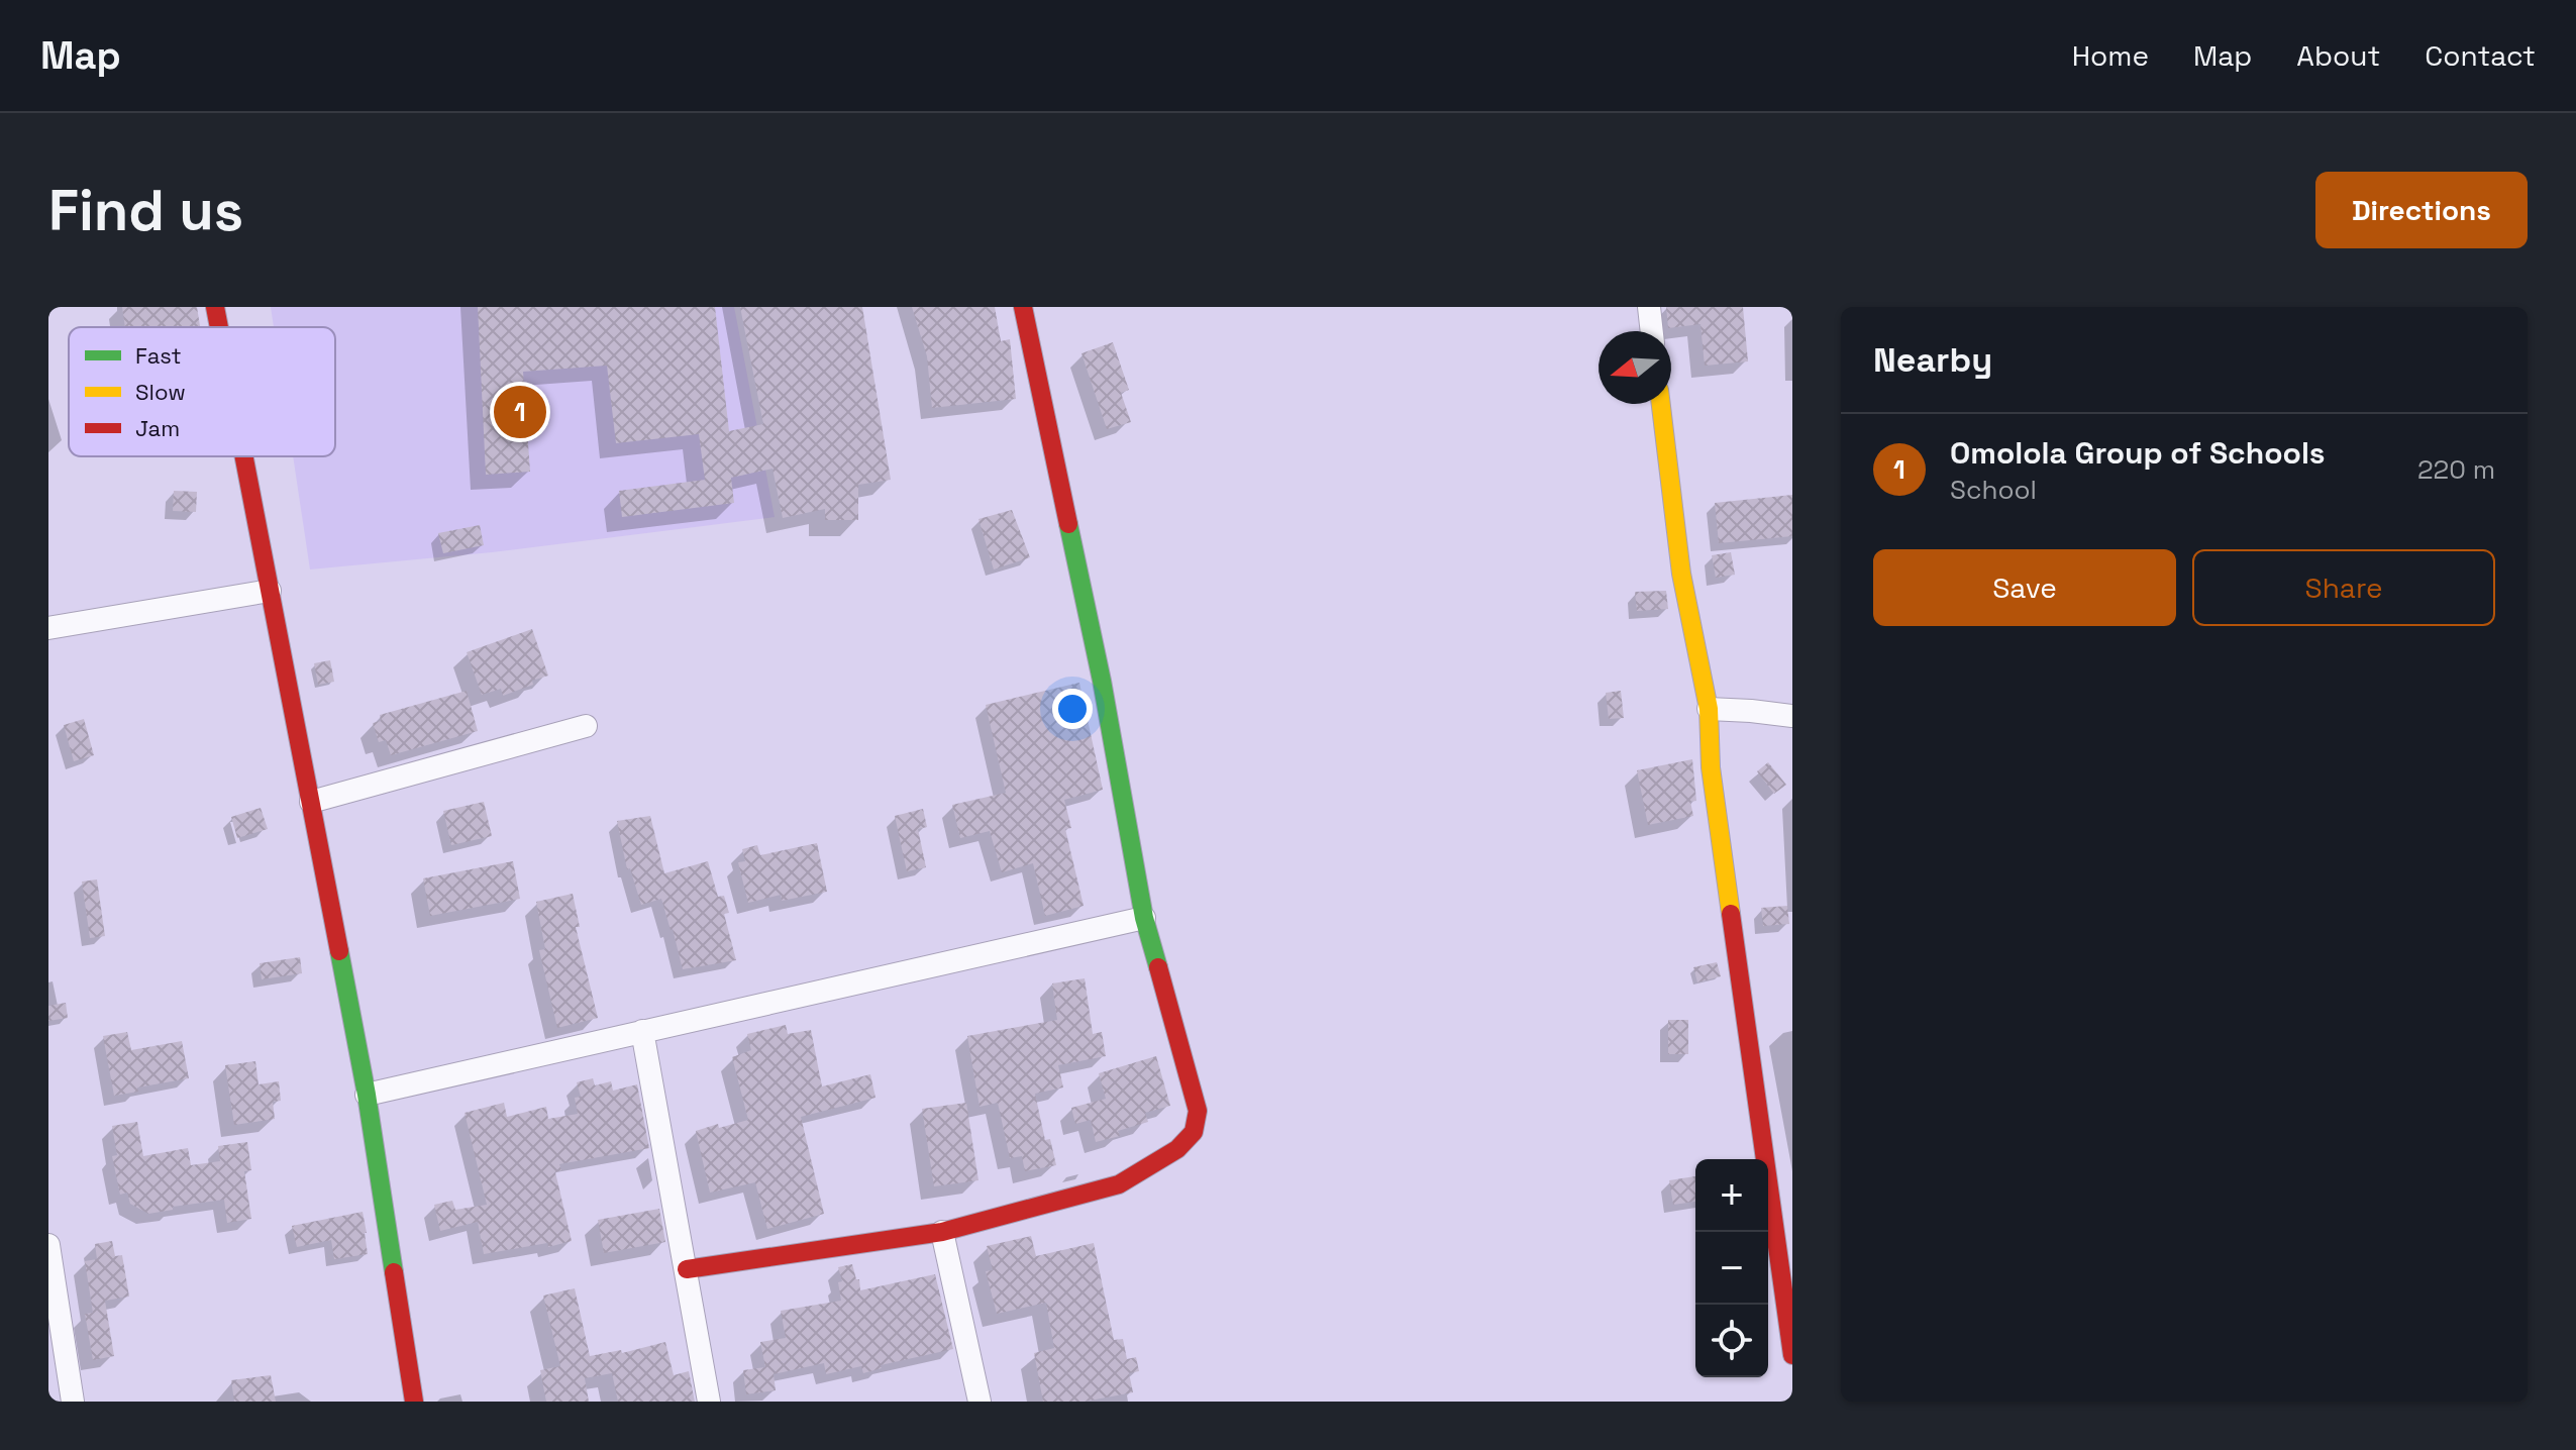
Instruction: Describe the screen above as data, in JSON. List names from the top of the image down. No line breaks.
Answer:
{"legend":["Fast","Slow","Jam"],"north":"left","page":{"header":"Map","nav":["Home","Map","About","Contact"],"buttons":["Directions",["Save","Share"]],"title":"Find us","heading":"Nearby","pins":"1","list":[{"mark":"1","name":"Omolola Group of Schools","note":"School","value":"220 m"}],"map_buttons":["+","−"]}}
